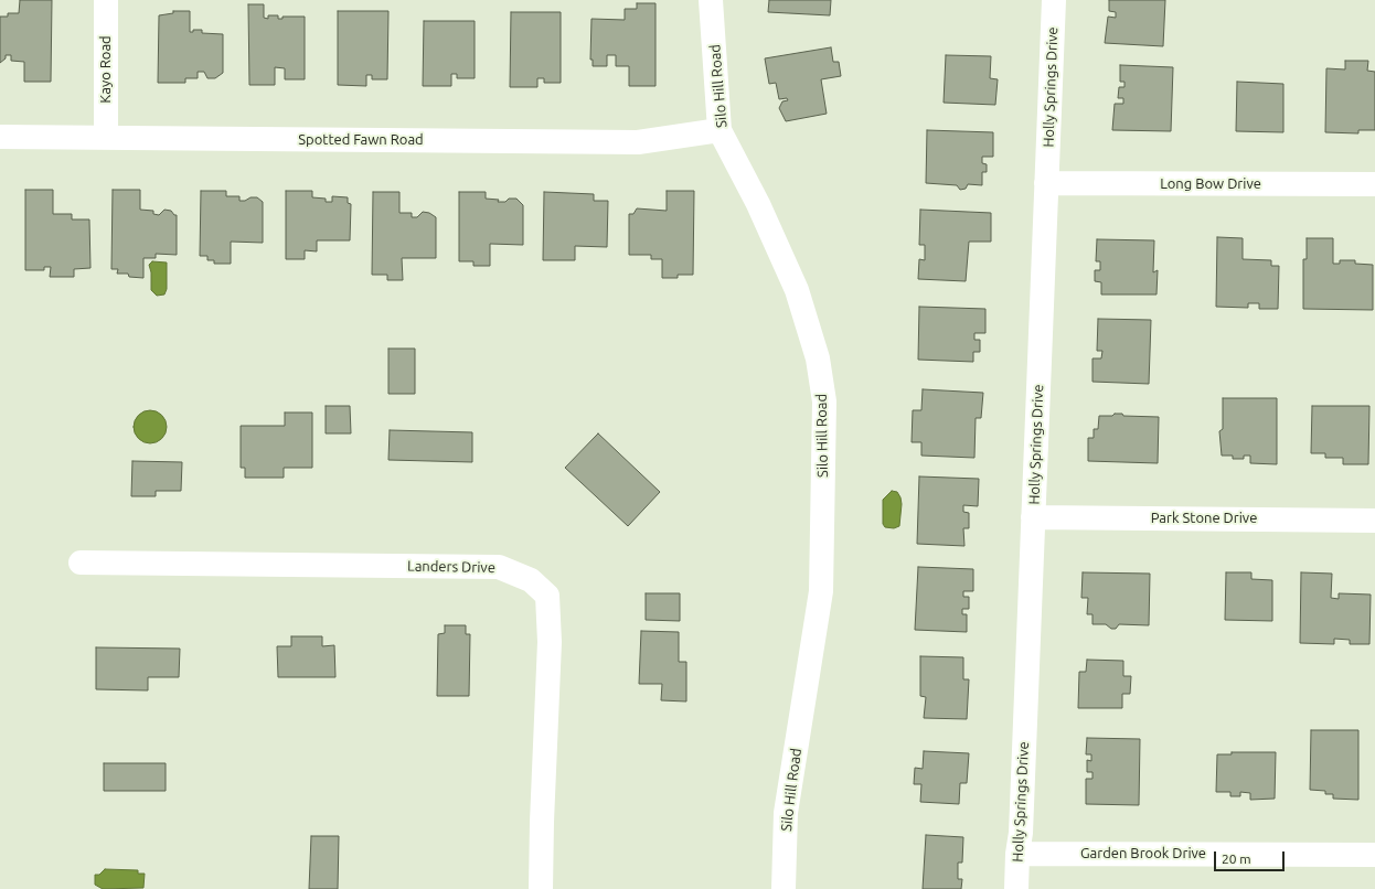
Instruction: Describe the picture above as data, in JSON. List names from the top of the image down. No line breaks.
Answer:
{"streets":{"street":["Kayo Road","Silo Hill Road","Holly Springs Drive","Spotted Fawn Road","Long Bow Drive","Park Stone Drive","Landers Drive","Garden Brook Drive"]},"crossings":[["Kayo Road","Spotted Fawn Road"],["Silo Hill Road","Spotted Fawn Road"],["Holly Springs Drive","Long Bow Drive"],["Holly Springs Drive","Park Stone Drive"],["Holly Springs Drive","Garden Brook Drive"]],"scale_bar":"20 m"}
